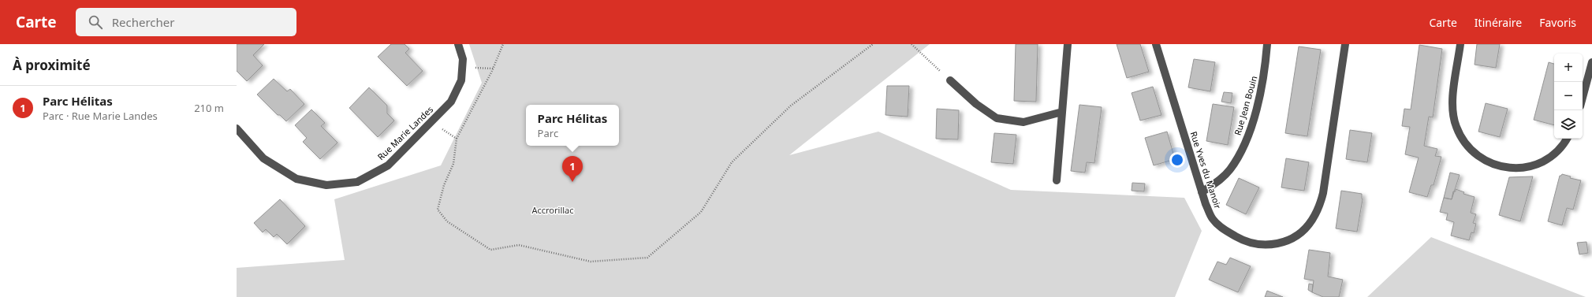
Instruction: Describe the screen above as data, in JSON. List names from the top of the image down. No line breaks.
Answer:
{"streets":{"street":["Rue Jean Bouin","Rue Marie Landes","Rue Yves du Manoir"]},"crossings":[["Rue Jean Bouin","Rue Yves du Manoir"]],"parks":["Accrorillac"],"page":{"header":"Carte","search":"Rechercher","nav":["Carte","Itinéraire","Favoris"],"heading":"À proximité","map_buttons":["+","−"],"list":[{"mark":"1","name":"Parc Hélitas","note":"Parc · Rue Marie Landes","value":"210 m"}],"popup":["Parc Hélitas","Parc"],"pins":"1"}}
